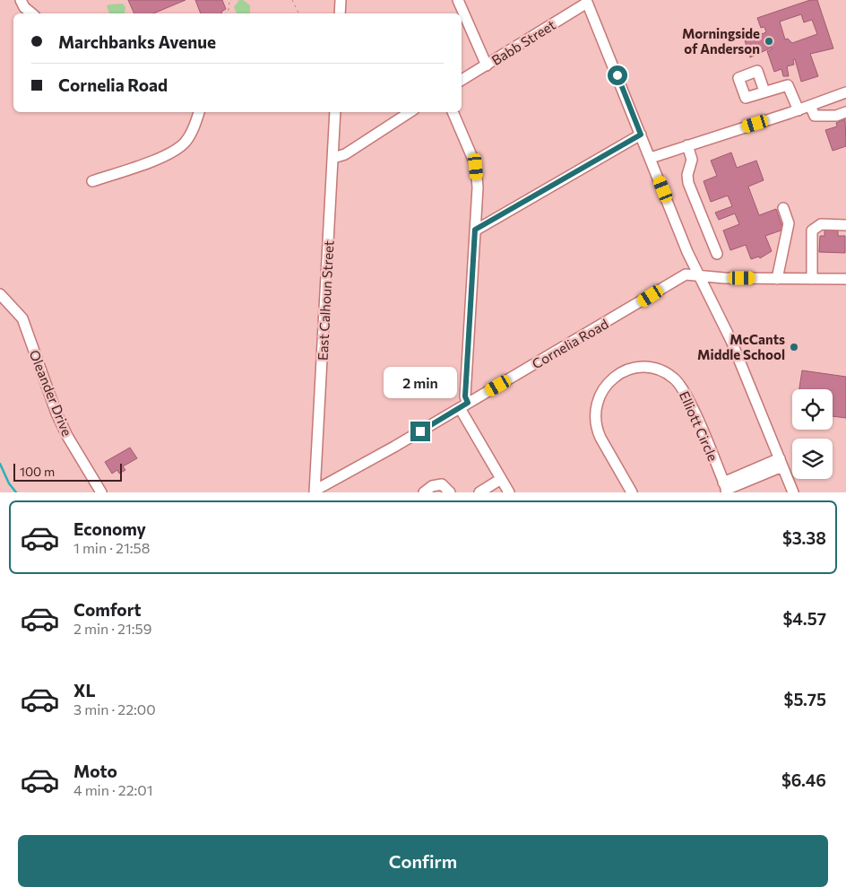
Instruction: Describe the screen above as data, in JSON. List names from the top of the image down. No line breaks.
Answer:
{"streets":{"street":["Babb Street","East Calhoun Street","Cornelia Road","Oleander Drive","Elliott Circle"]},"crossings":[["East Calhoun Street","Cornelia Road"]],"places":["Morningside of Anderson","McCants Middle School"],"scale_bar":"100 m","page":{"banner":["Marchbanks Avenue","Cornelia Road"],"bubble":"2 min","scale":"100 m","list":[{"name":"Economy","note":"1 min · 21:58","value":"$3.38"},{"name":"Comfort","note":"2 min · 21:59","value":"$4.57"},{"name":"XL","note":"3 min · 22:00","value":"$5.75"},{"name":"Moto","note":"4 min · 22:01","value":"$6.46"}],"buttons":"Confirm"}}
